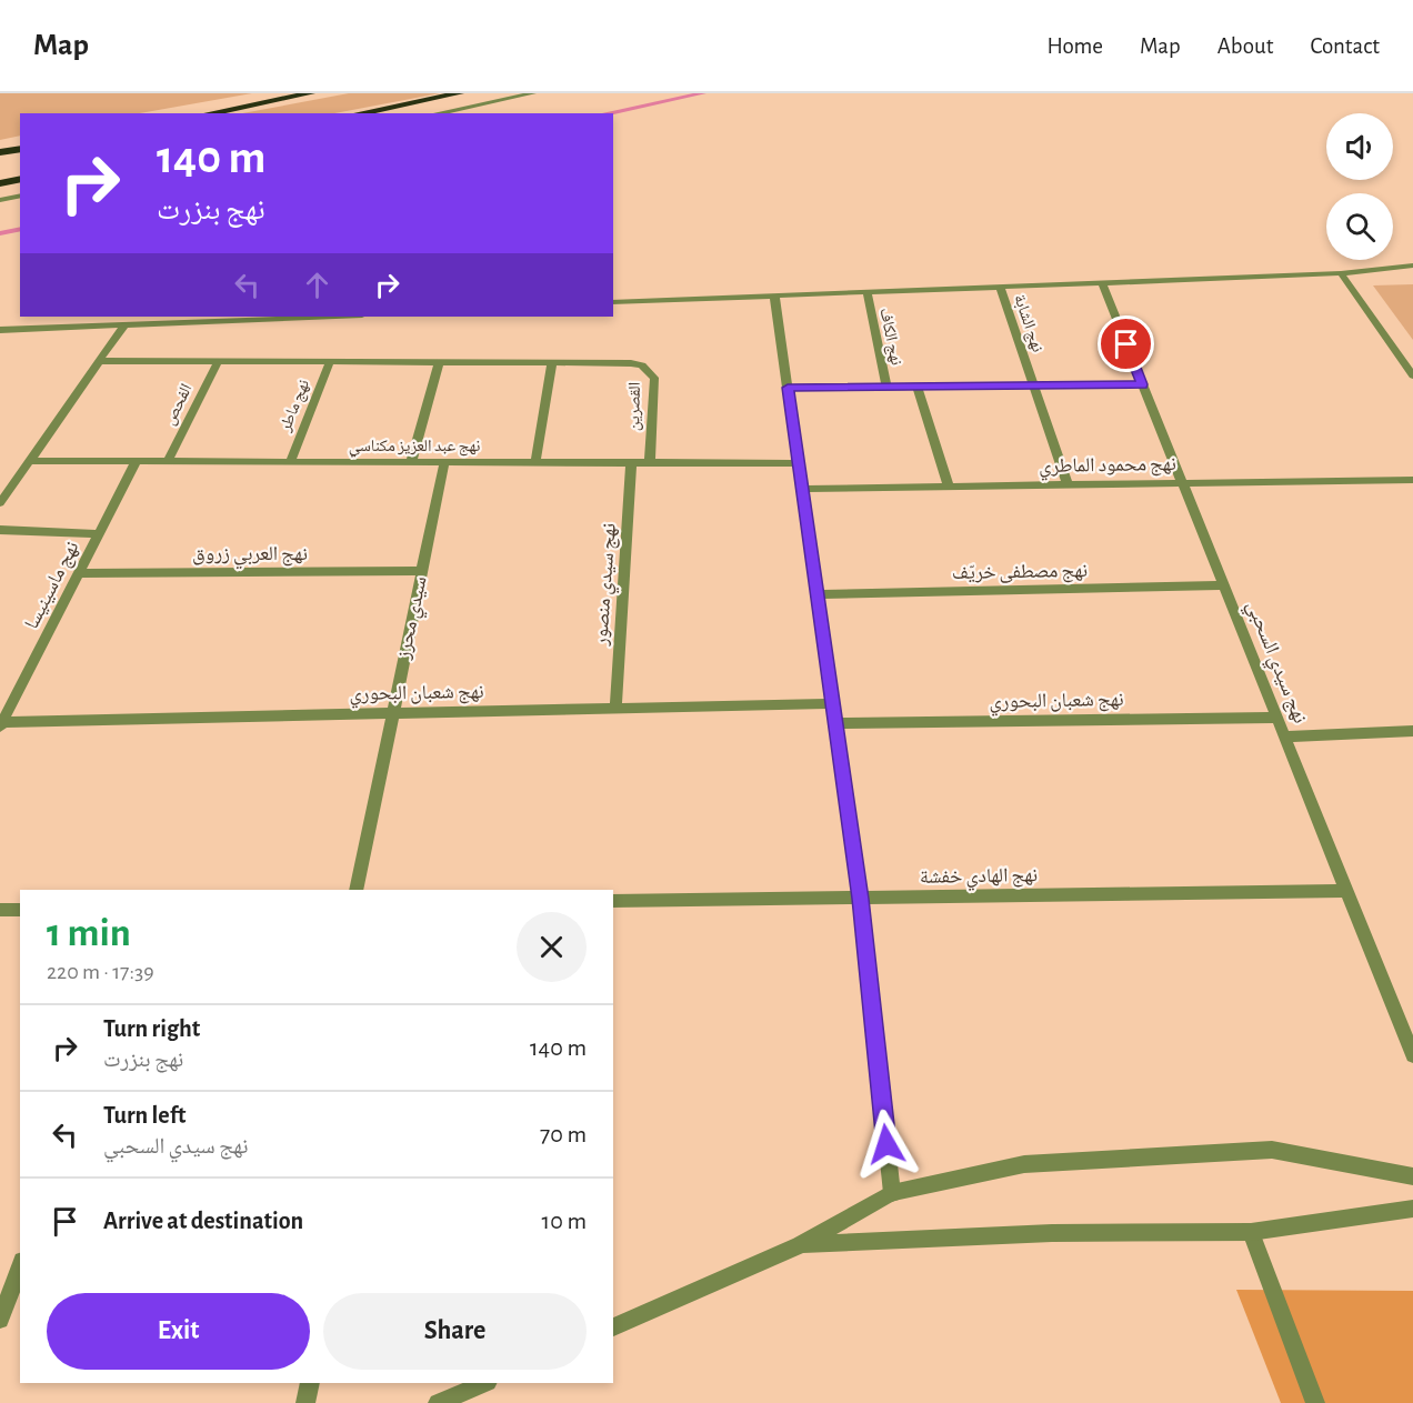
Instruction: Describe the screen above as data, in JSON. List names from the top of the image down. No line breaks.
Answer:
{"streets":{"street":["نهج الشابة","نهج الكاف","الفحص","نهج ماطر","القصرين","نهج عبد العزيز مكناسي","نهج محمود الماطري","نهج العربي زروق","نهج مصطفى خريّف","نهج سيدي منصور","نهج ماسينيسا","سيدي محرز","نهج سيدي السحبي","نهج شعبان البحوري","نهج الهادي خفشة"]},"crossings":[["نهج الشابة","نهج محمود الماطري"],["الفحص","نهج عبد العزيز مكناسي"],["نهج ماطر","نهج عبد العزيز مكناسي"],["القصرين","نهج عبد العزيز مكناسي"],["نهج عبد العزيز مكناسي","نهج سيدي منصور"],["نهج عبد العزيز مكناسي","نهج ماسينيسا"],["نهج عبد العزيز مكناسي","سيدي محرز"],["نهج محمود الماطري","نهج سيدي السحبي"],["نهج العربي زروق","نهج ماسينيسا"],["نهج العربي زروق","سيدي محرز"],["نهج مصطفى خريّف","نهج سيدي السحبي"],["نهج سيدي منصور","نهج شعبان البحوري"],["نهج ماسينيسا","نهج شعبان البحوري"],["سيدي محرز","نهج شعبان البحوري"],["نهج سيدي السحبي","نهج شعبان البحوري"],["نهج سيدي السحبي","نهج الهادي خفشة"]],"page":{"header":"Map","nav":["Home","Map","About","Contact"],"turn":["140 m","نهج بنزرت"],"heading":["1 min","220 m · 17:39"],"list":[{"name":"Turn right","note":"نهج بنزرت","value":"140 m"},{"name":"Turn left","note":"نهج سيدي السحبي","value":"70 m"},{"name":"Arrive at destination","value":"10 m"}],"buttons":["Exit","Share"]}}
